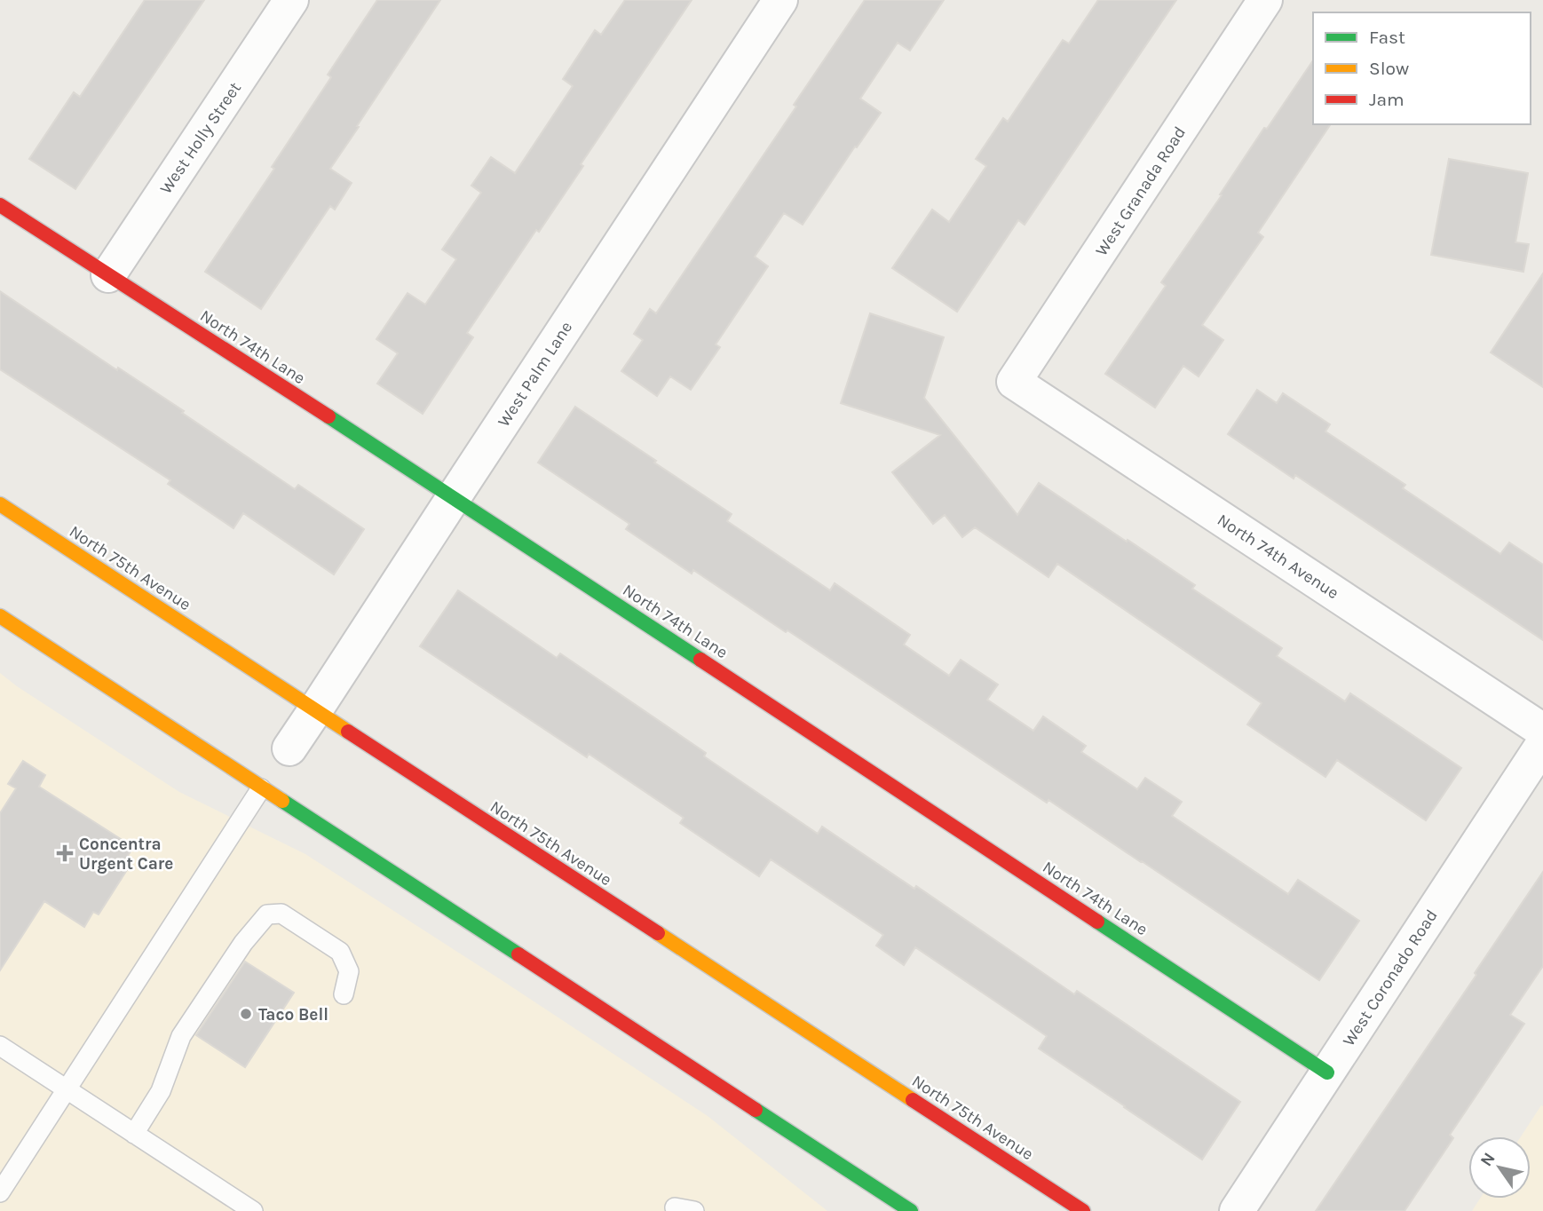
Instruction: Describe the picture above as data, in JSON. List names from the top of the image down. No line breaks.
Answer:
{"streets":{"main road":["North 74th Lane","North 75th Avenue"],"street":["West Holly Street","West Granada Road","West Palm Lane","North 74th Avenue","West Coronado Road"]},"crossings":[["West Holly Street","North 74th Lane"],["West Granada Road","North 74th Avenue"],["North 74th Lane","West Palm Lane"],["North 74th Lane","West Coronado Road"],["West Palm Lane","North 75th Avenue"]],"places":{"health":["Concentra Urgent Care"],"other":["Taco Bell"]},"legend":["Fast","Slow","Jam"],"north":"top left"}
